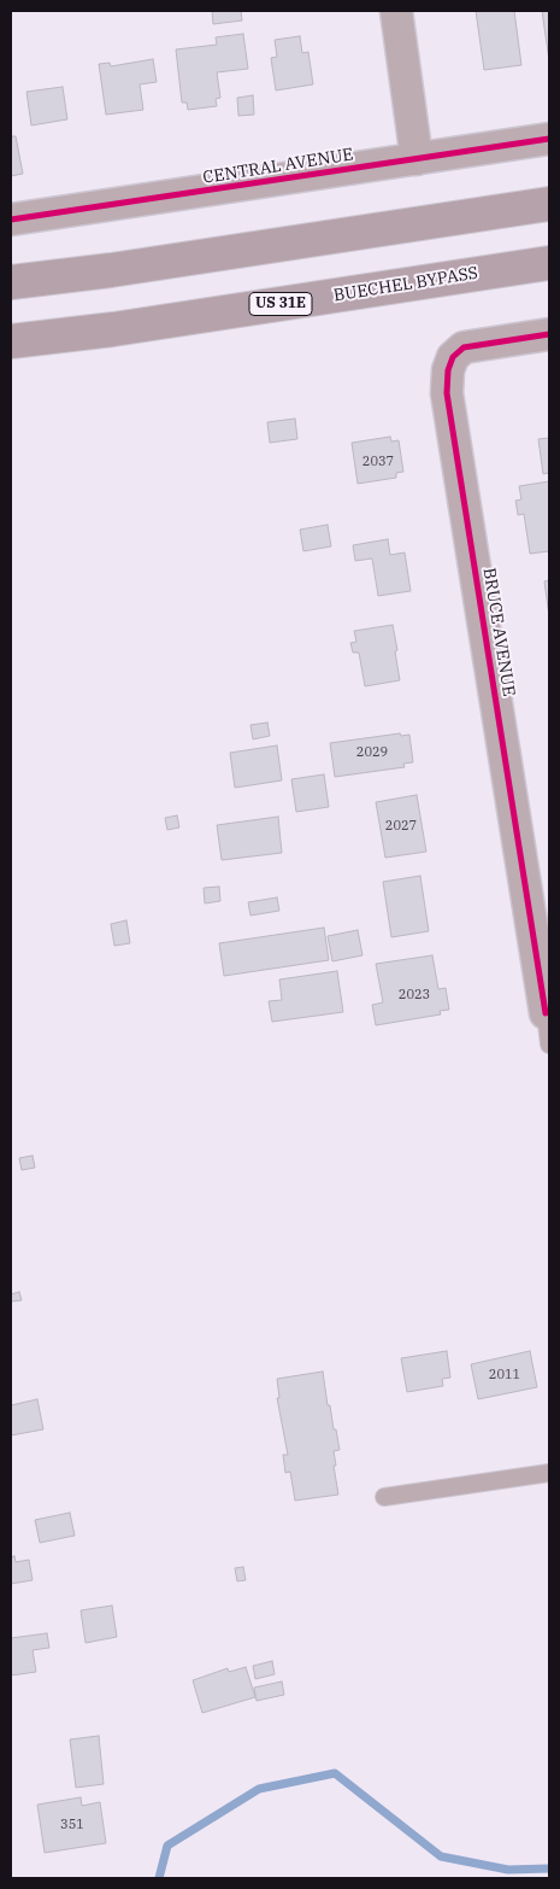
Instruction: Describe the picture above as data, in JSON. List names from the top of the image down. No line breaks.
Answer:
{"streets":{"main road":["BUECHEL BYPASS","US 31E"],"street":["CENTRAL AVENUE","BRUCE AVENUE"]},"house_numbers":["2037","2029","2027","2023","2011","351"]}
